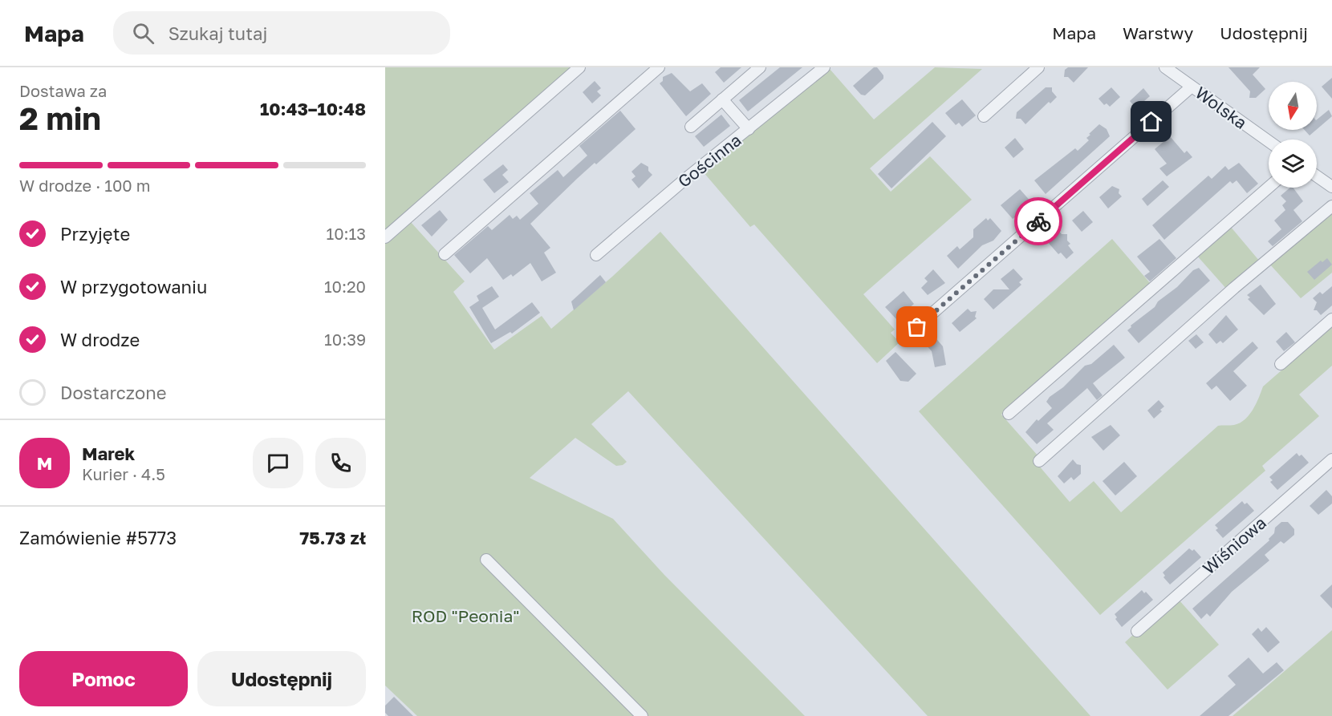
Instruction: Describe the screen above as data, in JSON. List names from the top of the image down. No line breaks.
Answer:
{"streets":{"street":["Wolska","Gościnna","Wiśniowa"]},"parks":["ROD \"Peonia\""],"north":"bottom","page":{"header":"Mapa","search":"Szukaj tutaj","nav":["Mapa","Warstwy","Udostępnij"],"heading":["2 min","Dostawa za","10:43–10:48"],"panel":["Marek","Kurier · 4.5","Zamówienie #5773","75.73 zł"],"bar":"W drodze · 100 m","list":[["Przyjęte","10:13"],["W przygotowaniu","10:20"],["W drodze","10:39"],"Dostarczone"],"round":"M","buttons":["Pomoc","Udostępnij"]}}
